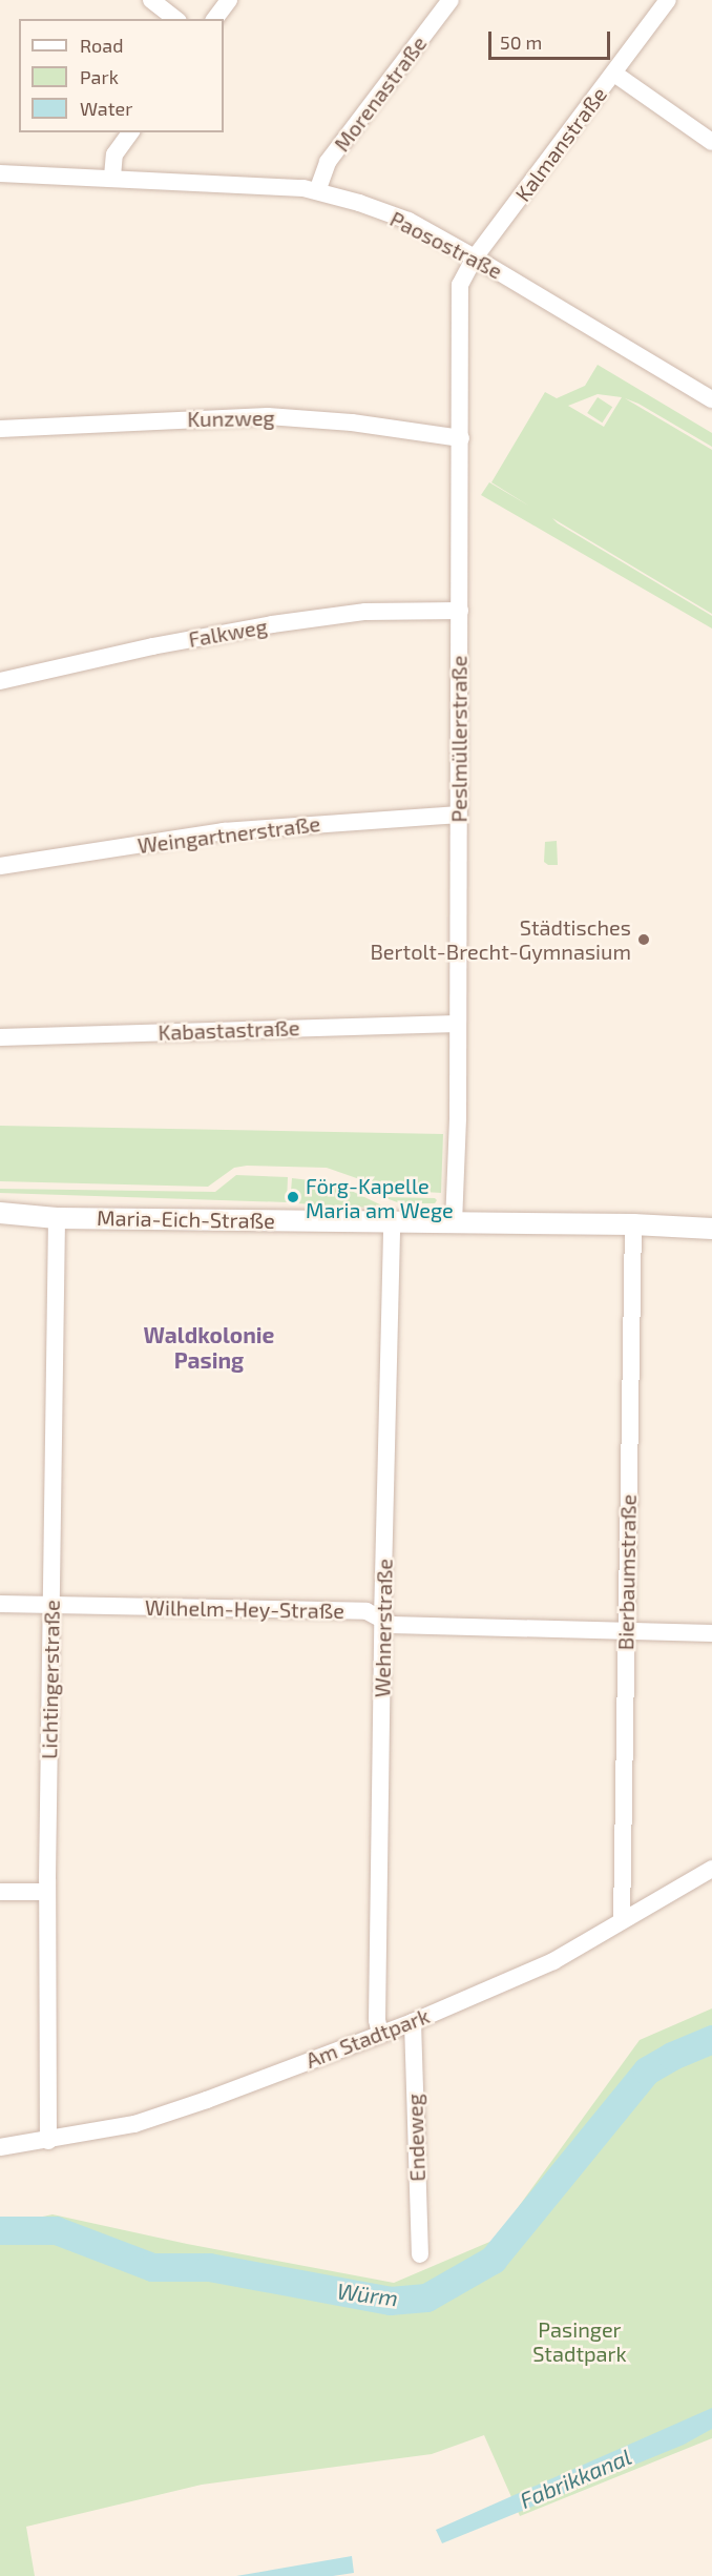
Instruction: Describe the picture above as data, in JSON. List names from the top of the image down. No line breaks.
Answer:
{"streets":{"street":["Morenastraße","Kalmanstraße","Paosostraße","Kunzweg","Falkweg","Peslmüllerstraße","Weingartnerstraße","Kabastastraße","Maria-Eich-Straße","Bierbaumstraße","Wilhelm-Hey-Straße","Wehnerstraße","Lichtingerstraße","Am Stadtpark","Endeweg"]},"crossings":[["Morenastraße","Paosostraße"],["Kalmanstraße","Paosostraße"],["Kalmanstraße","Peslmüllerstraße"],["Paosostraße","Peslmüllerstraße"],["Kunzweg","Peslmüllerstraße"],["Falkweg","Peslmüllerstraße"],["Peslmüllerstraße","Weingartnerstraße"],["Peslmüllerstraße","Kabastastraße"],["Peslmüllerstraße","Maria-Eich-Straße"],["Maria-Eich-Straße","Bierbaumstraße"],["Maria-Eich-Straße","Wehnerstraße"],["Maria-Eich-Straße","Lichtingerstraße"],["Bierbaumstraße","Wilhelm-Hey-Straße"],["Bierbaumstraße","Am Stadtpark"],["Wilhelm-Hey-Straße","Wehnerstraße"],["Wilhelm-Hey-Straße","Lichtingerstraße"],["Wehnerstraße","Am Stadtpark"],["Lichtingerstraße","Am Stadtpark"],["Am Stadtpark","Endeweg"]],"districts":["Waldkolonie Pasing"],"water":["Würm","Fabrikkanal"],"parks":["Pasinger Stadtpark"],"places":["Städtisches Bertolt-Brecht-Gymnasium","Förg-Kapelle Maria am Wege"],"legend":["Road","Park","Water"],"scale_bar":"50 m"}
